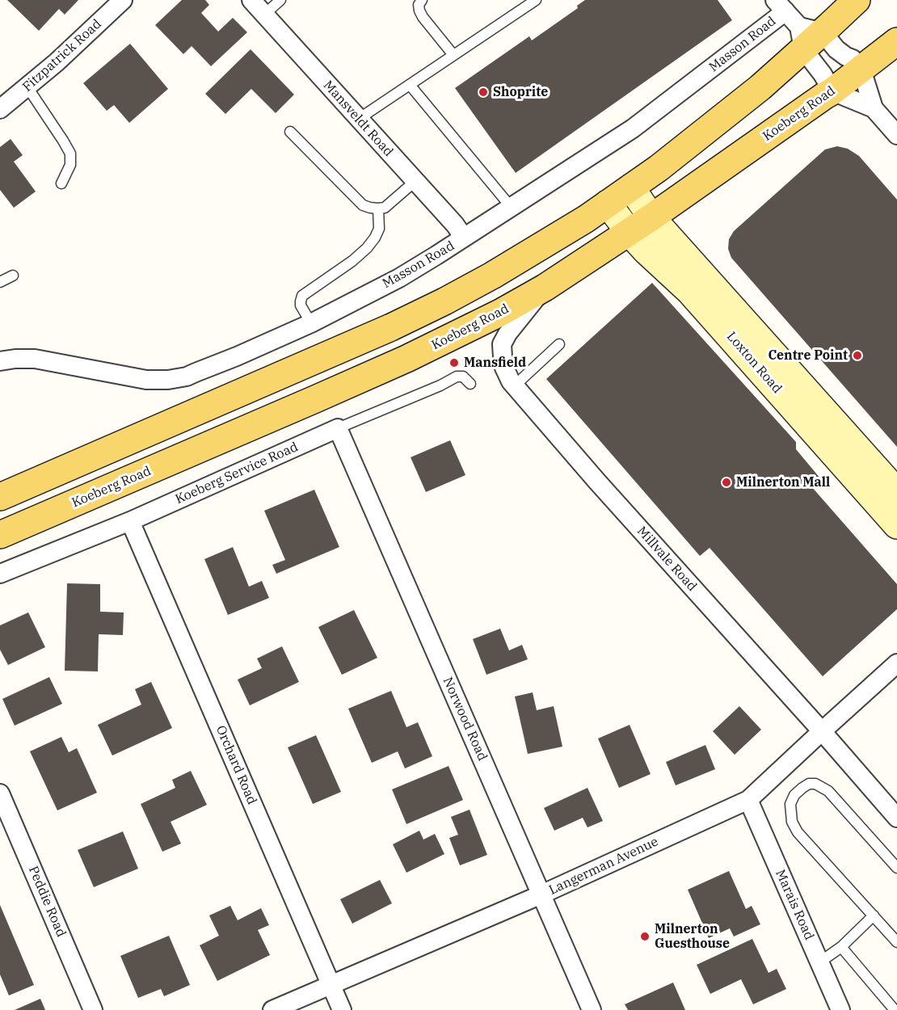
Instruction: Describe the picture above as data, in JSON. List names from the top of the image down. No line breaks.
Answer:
{"streets":{"main road":["Koeberg Road"],"street":["Masson Road","Fitzpatrick Road","Mansveldt Road","Loxton Road","Koeberg Service Road","Millvale Road","Norwood Road","Orchard Road","Langerman Avenue","Peddie Road","Marais Road"]},"crossings":[["Masson Road","Mansveldt Road"],["Koeberg Road","Loxton Road"],["Koeberg Road","Millvale Road"],["Koeberg Service Road","Norwood Road"],["Koeberg Service Road","Orchard Road"],["Millvale Road","Langerman Avenue"],["Norwood Road","Langerman Avenue"],["Orchard Road","Langerman Avenue"],["Langerman Avenue","Marais Road"]],"places":["Shoprite","Centre Point","Mansfield","Milnerton Mall","Milnerton Guesthouse"]}
